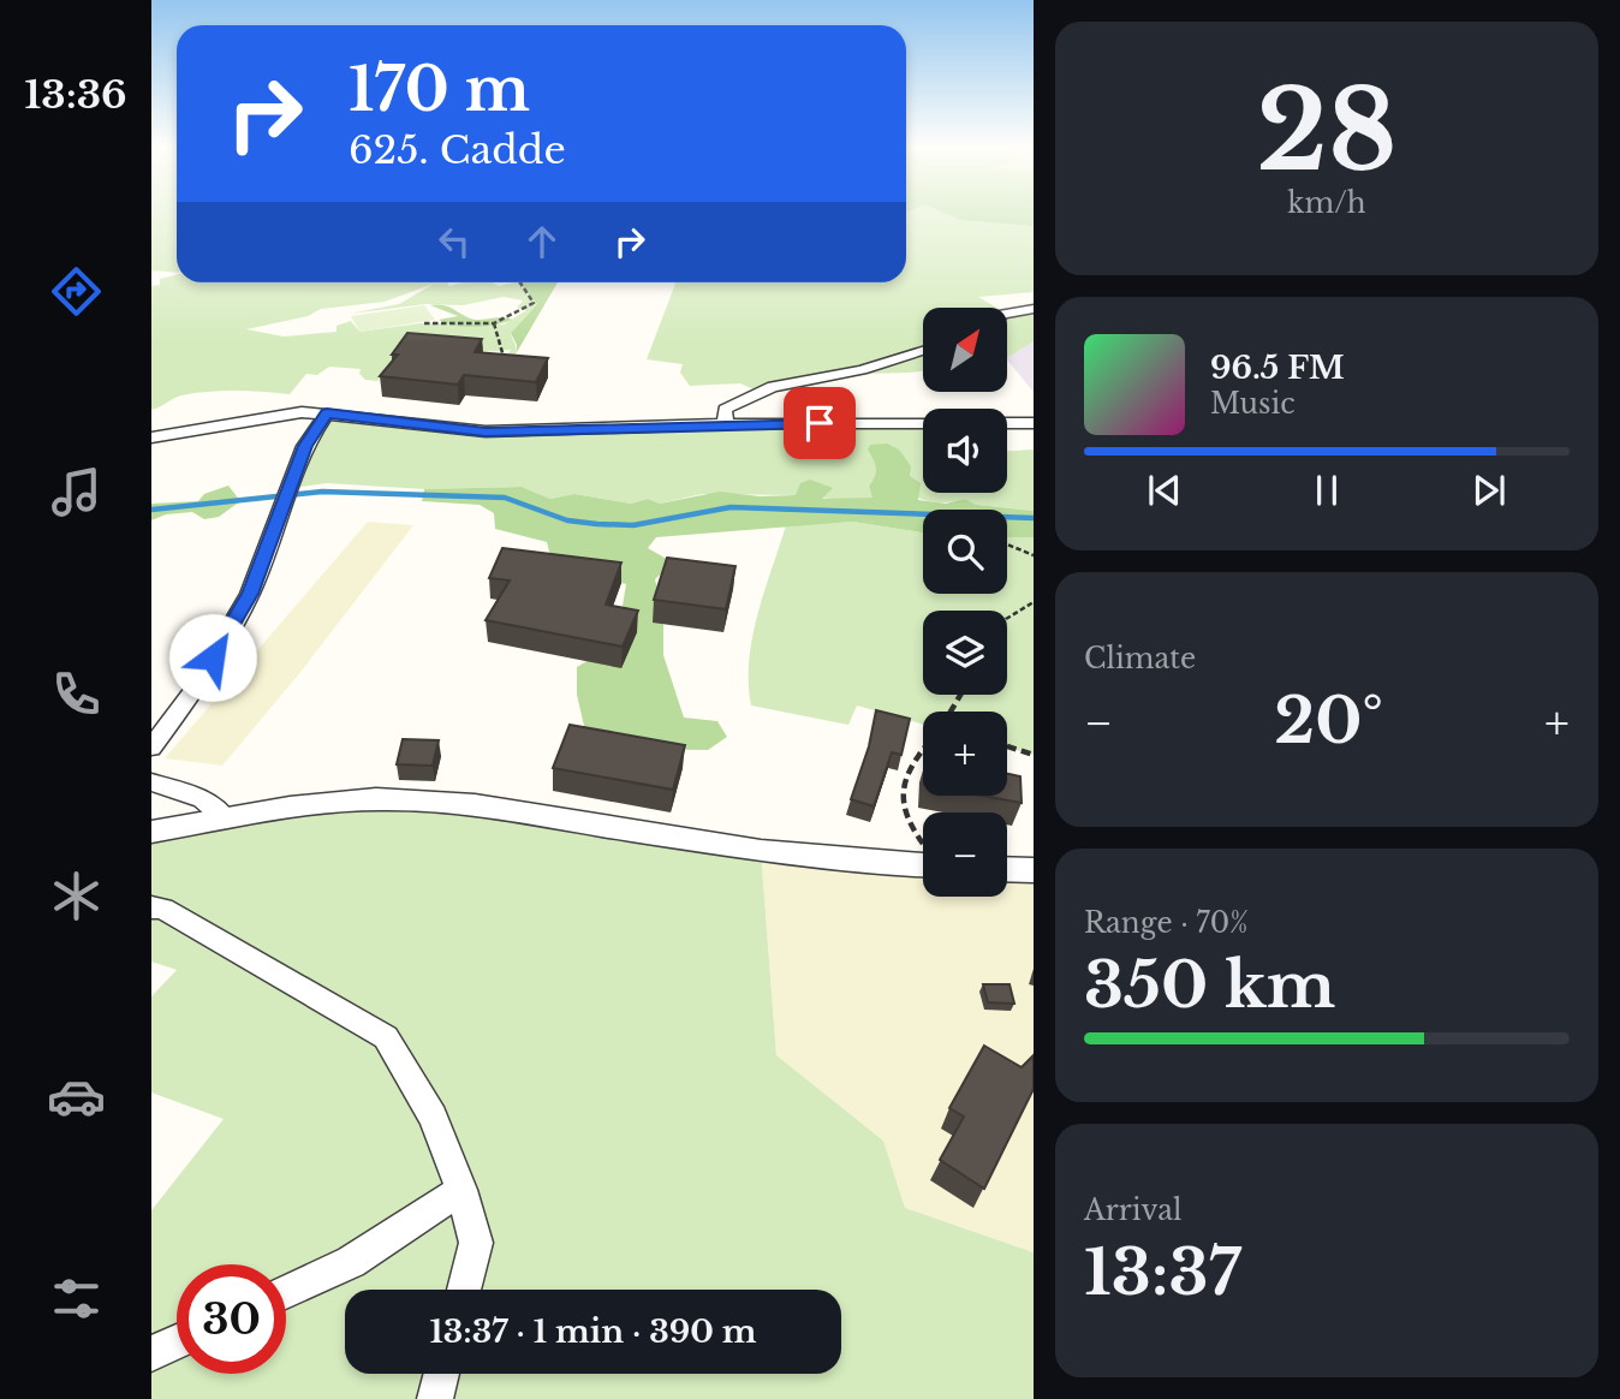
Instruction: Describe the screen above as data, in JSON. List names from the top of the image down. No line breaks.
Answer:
{"north":"top right","page":{"tabs":"13:36","tile":[["28","km/h"],"Climate",["Range · 70%","350 km"],["Arrival","13:37"]],"turn":["170 m","625. Cadde"],"map_buttons":["+","−"],"song":["96.5 FM","Music"],"heat":["−","20°","+"],"limit":"30","trip":"13:37 · 1 min · 390 m"}}
